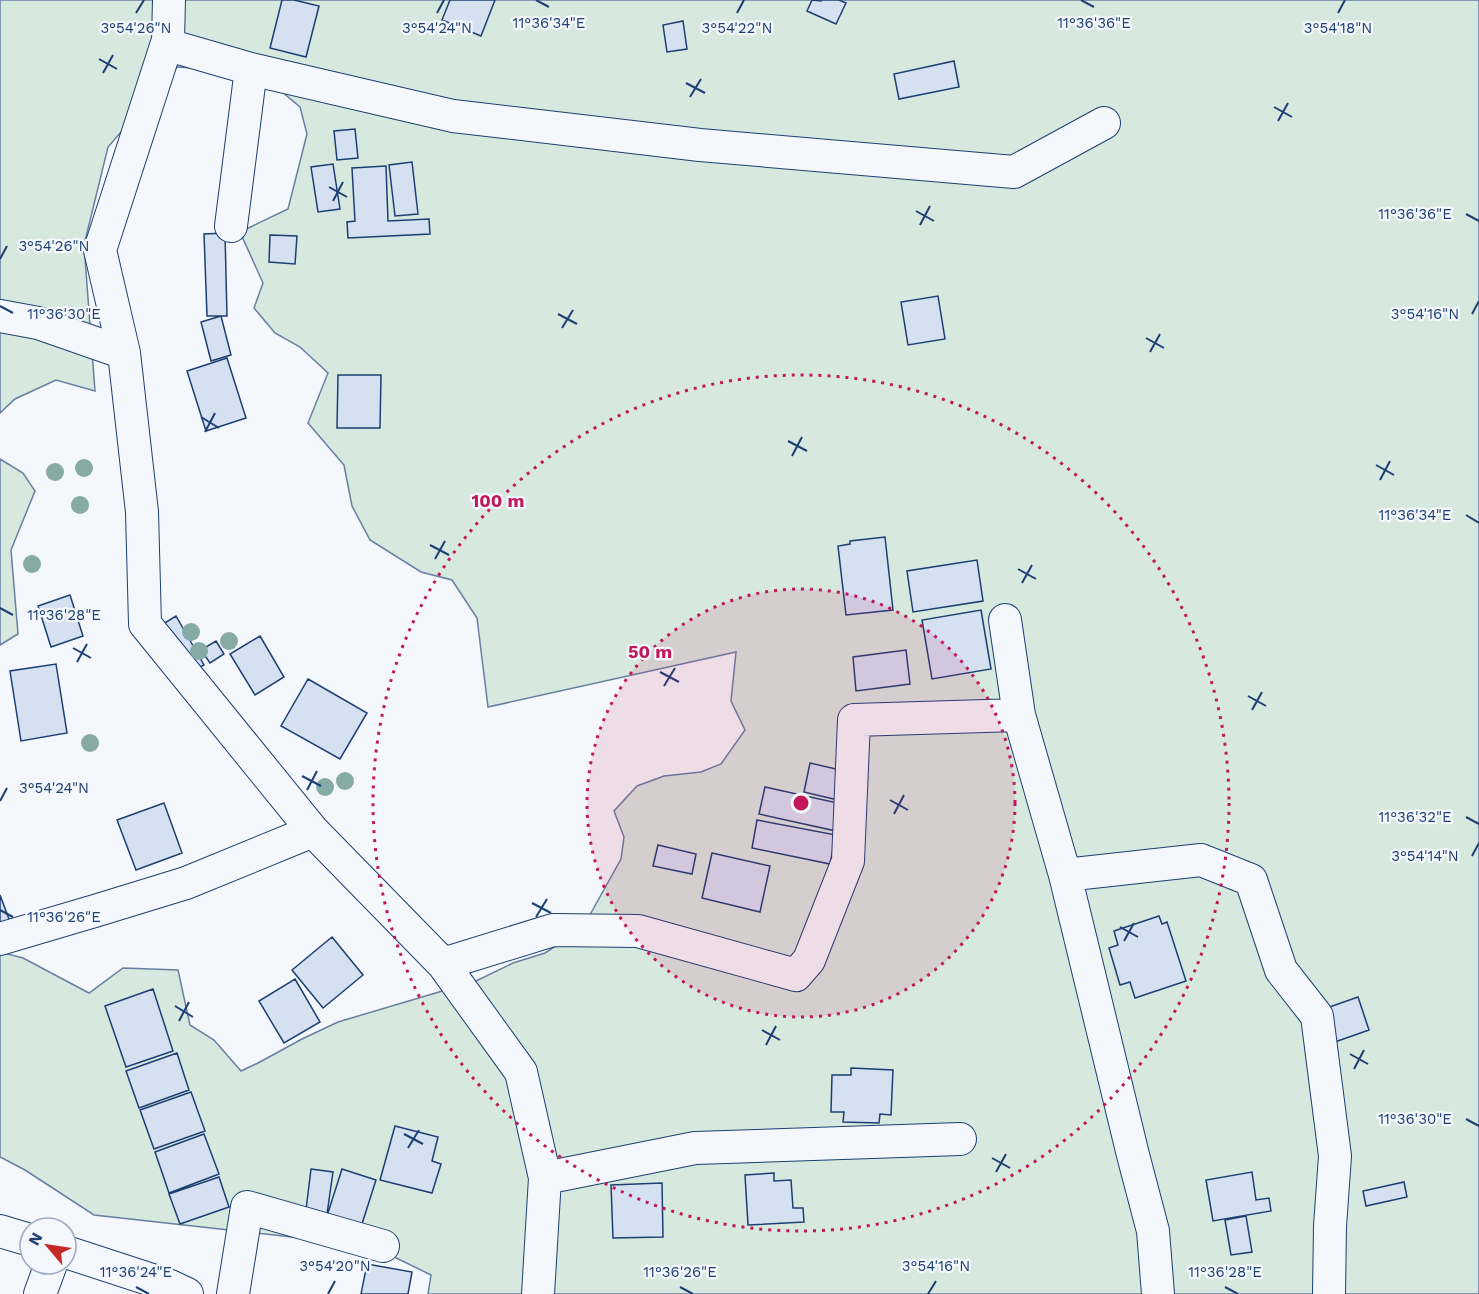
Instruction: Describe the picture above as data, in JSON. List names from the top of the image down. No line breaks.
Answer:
{"north":"top left","coordinates":["11°36'34\"E","11°36'36\"E","3°54'26\"N","3°54'24\"N","3°54'22\"N","3°54'18\"N","11°36'30\"E","3°54'16\"N","11°36'28\"E","11°36'32\"E","3°54'14\"N","11°36'26\"E","3°54'20\"N","11°36'24\"E"],"rings":["100 m","50 m"]}
